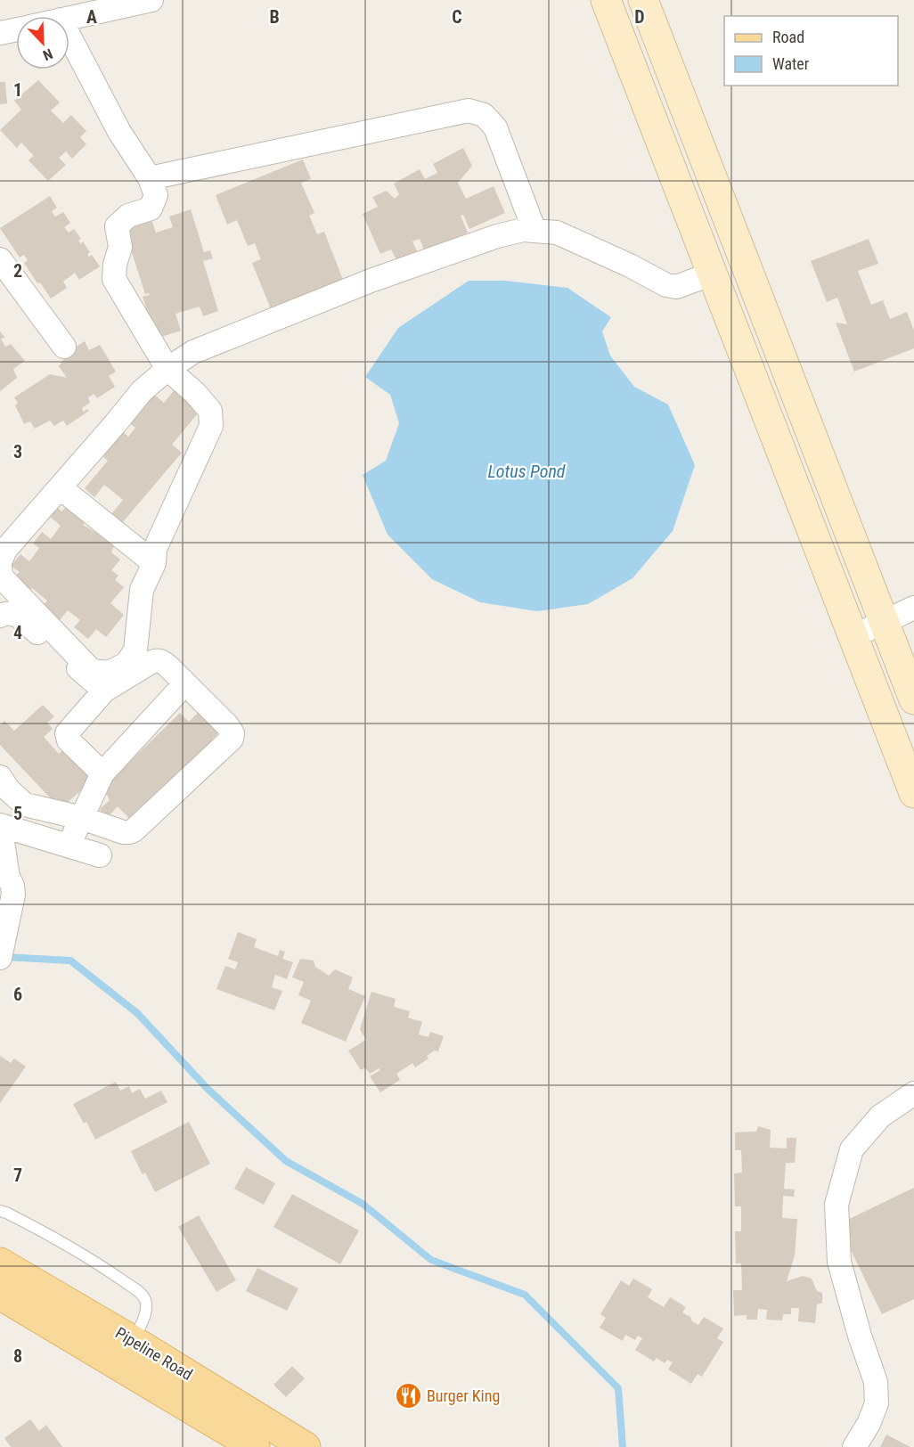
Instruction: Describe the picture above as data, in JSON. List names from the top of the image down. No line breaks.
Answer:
{"streets":{"main road":["Pipeline Road"]},"water":["Lotus Pond"],"places":{"restaurant":["Burger King"]},"legend":["Road","Water"],"north":"bottom right","grid":{"columns":["A","B","C","D"],"rows":["1","2","3","4","5","6","7","8"]}}
